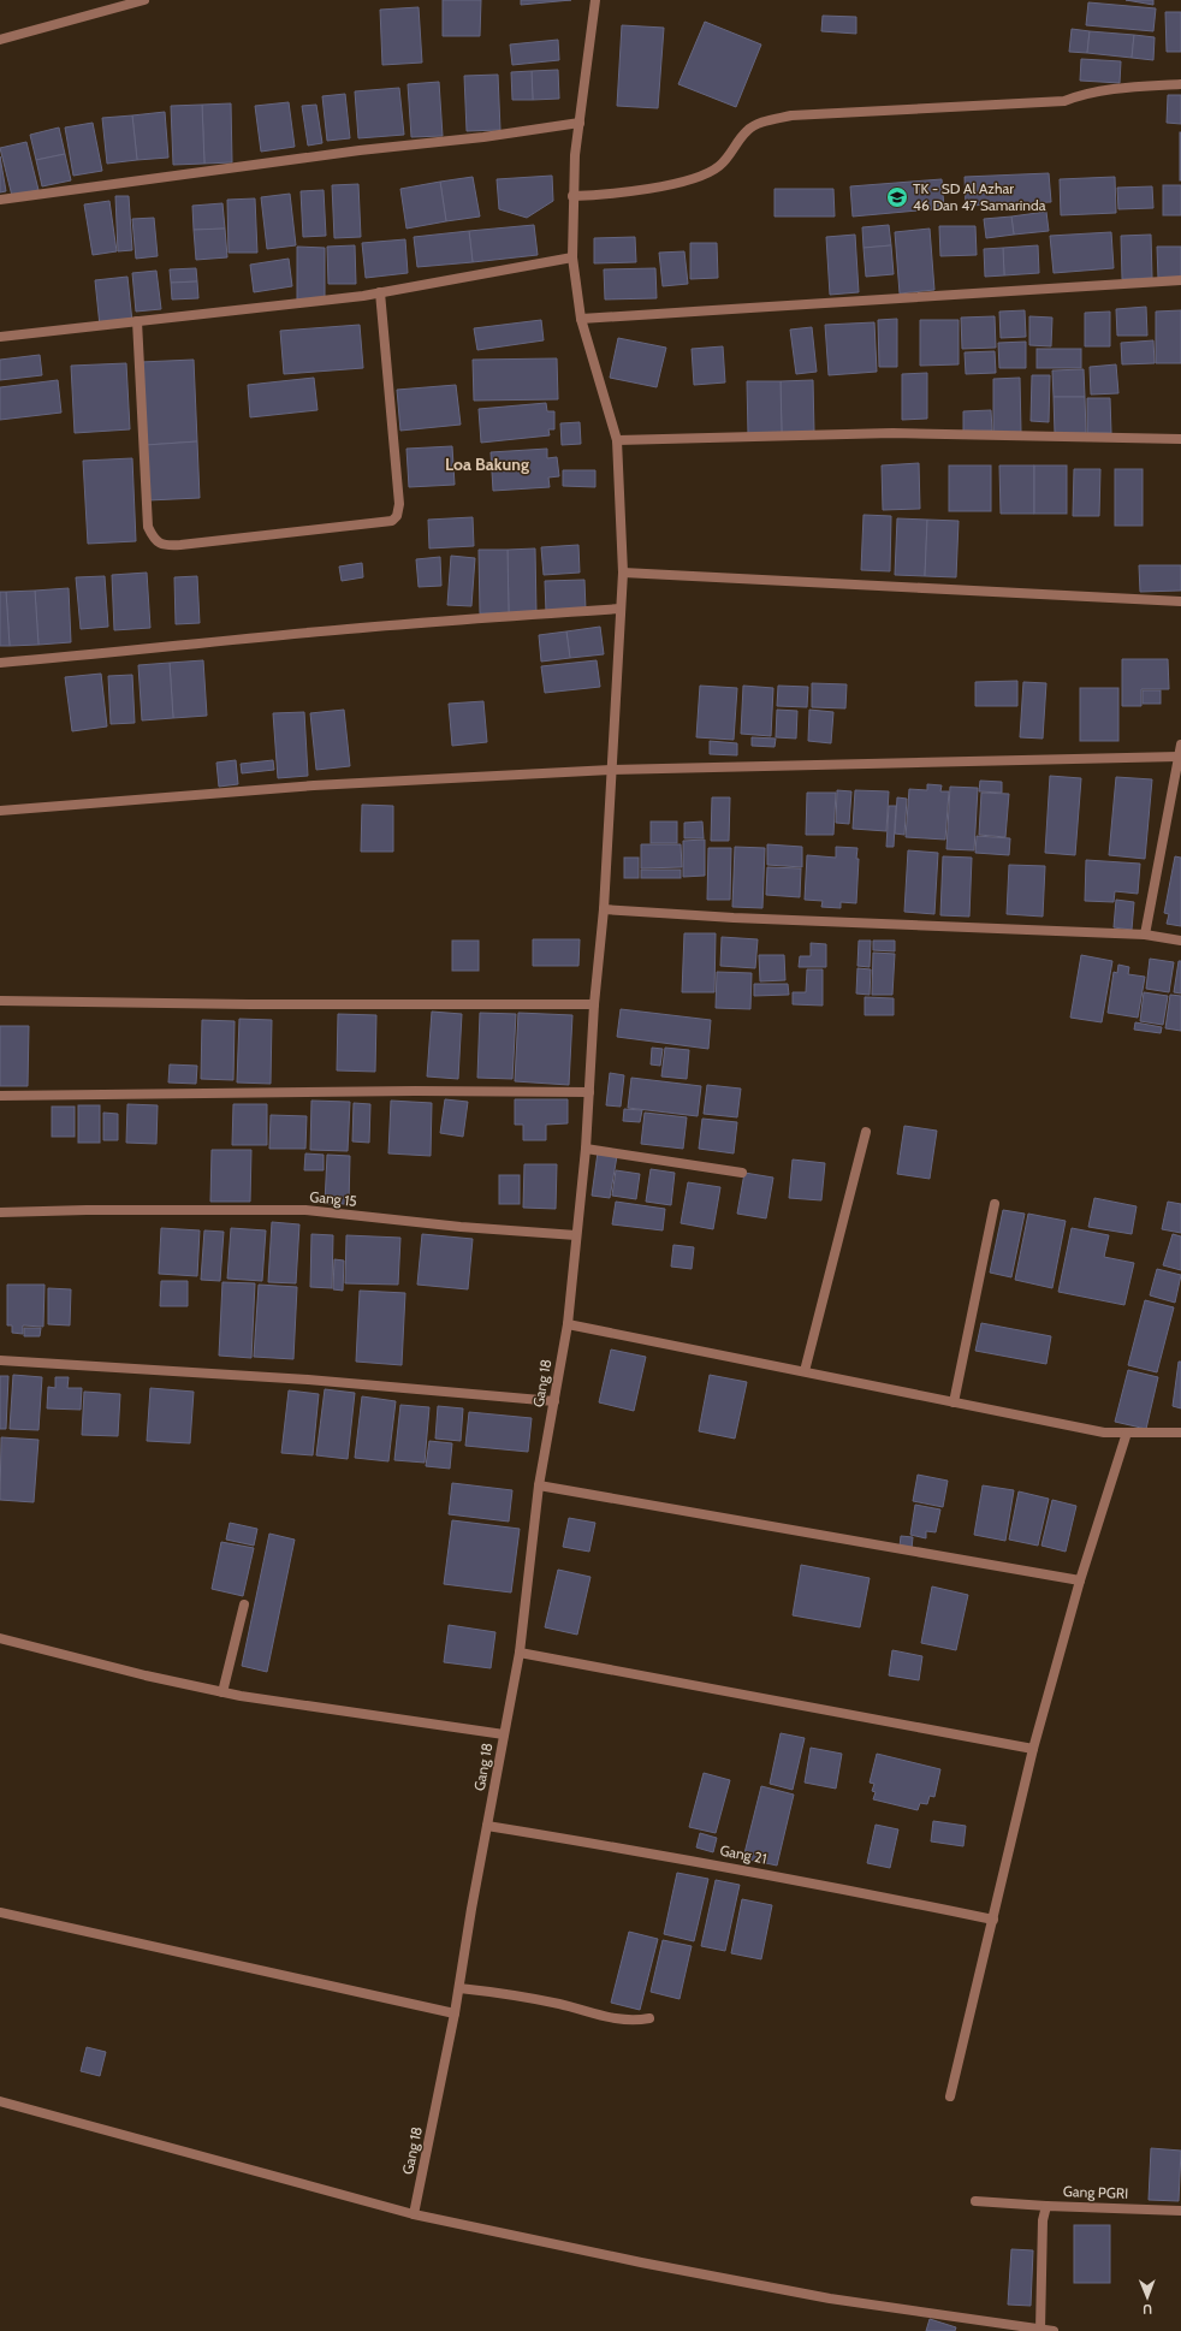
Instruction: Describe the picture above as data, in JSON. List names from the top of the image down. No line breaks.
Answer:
{"streets":{"street":["Gang 15","Gang 18","Gang 21","Gang PGRI"]},"crossings":[["Gang 15","Gang 18"],["Gang 18","Gang 21"]],"districts":["Loa Bakung"],"places":{"school or university":["TK - SD Al Azhar 46 Dan 47 Samarinda"]},"north":"bottom"}
